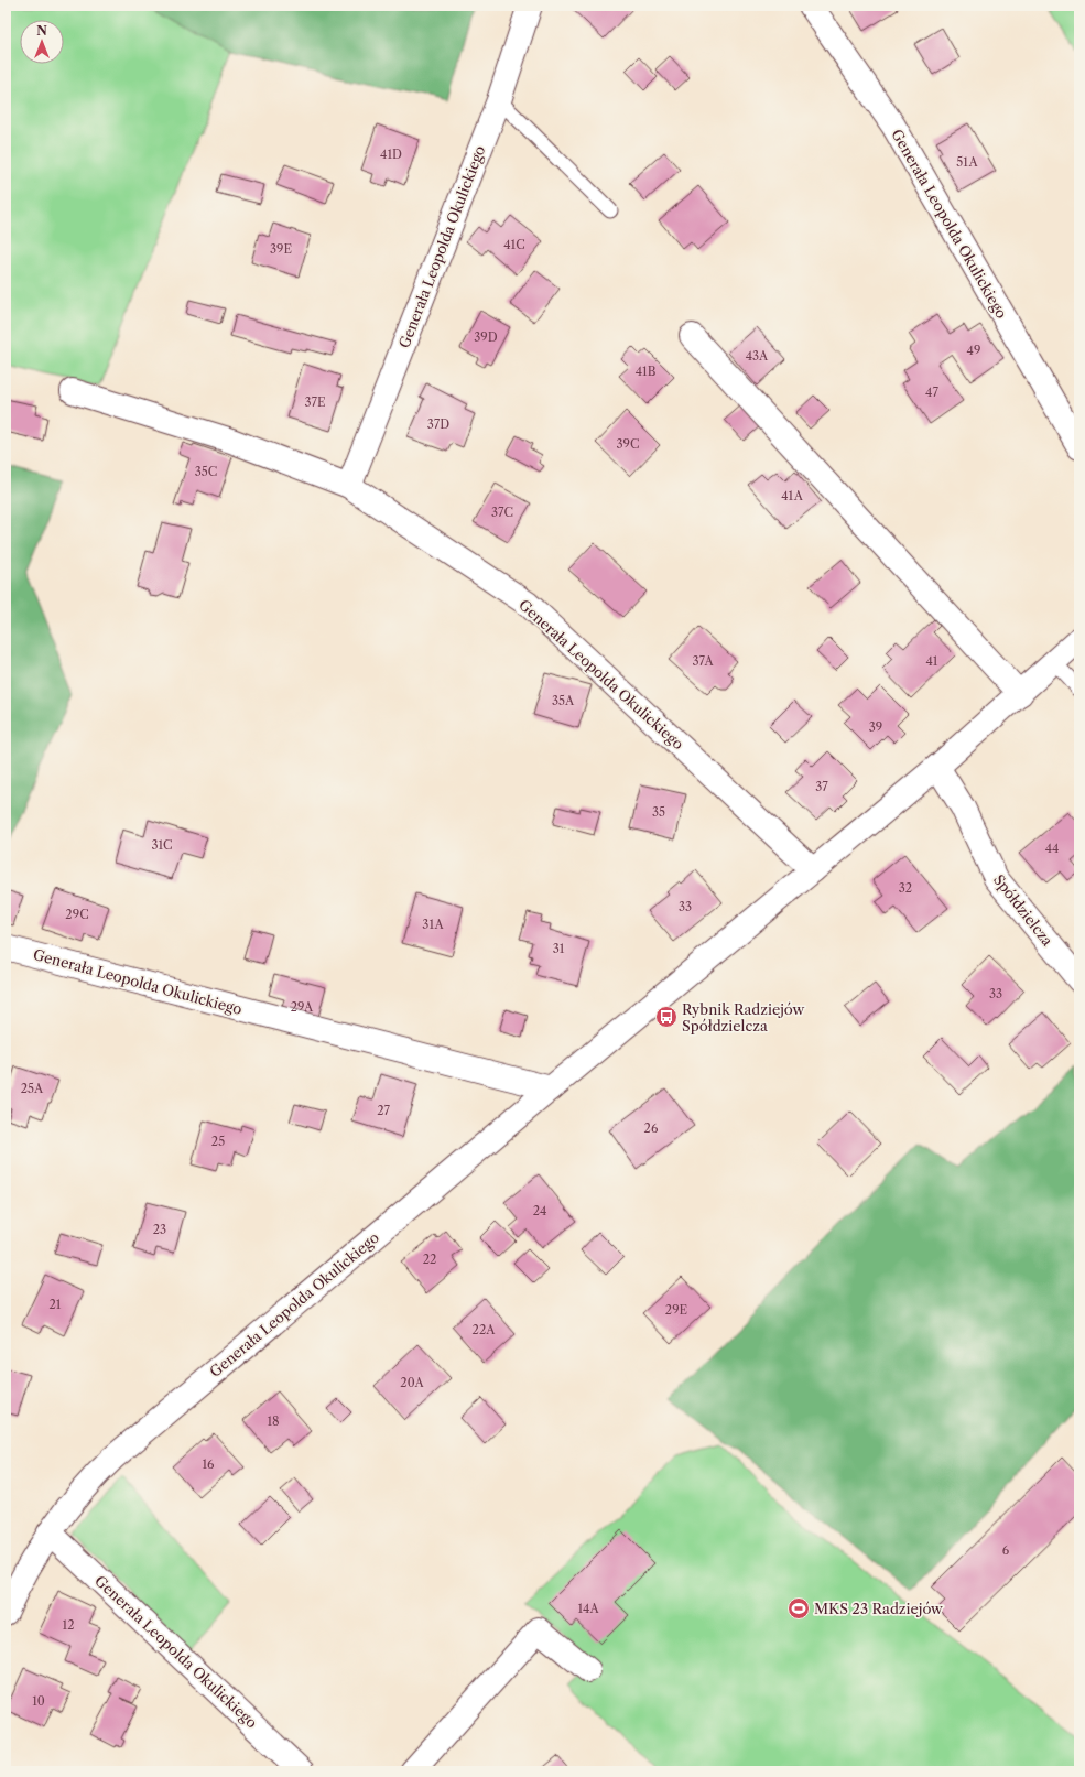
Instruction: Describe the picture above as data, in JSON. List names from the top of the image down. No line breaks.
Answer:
{"streets":{"street":["Generała Leopolda Okulickiego","Spółdzielcza"]},"crossings":[["Generała Leopolda Okulickiego","Spółdzielcza"]],"places":{"bus stop":["Rybnik Radziejów Spółdzielcza"],"sports":["MKS 23 Radziejów"]},"house_numbers":["41D","51A","41C","39E","39D","49","43A","41B","47","37E","37D","39C","35C","41A","37C","37A","41","35A","39","37","35","31C","44","32","33","29C","31A","31","33","29A","25A","27","26","25","24","23","22","21","29E","22A","20A","18","16","6","14A","12","10"],"north":"top"}
